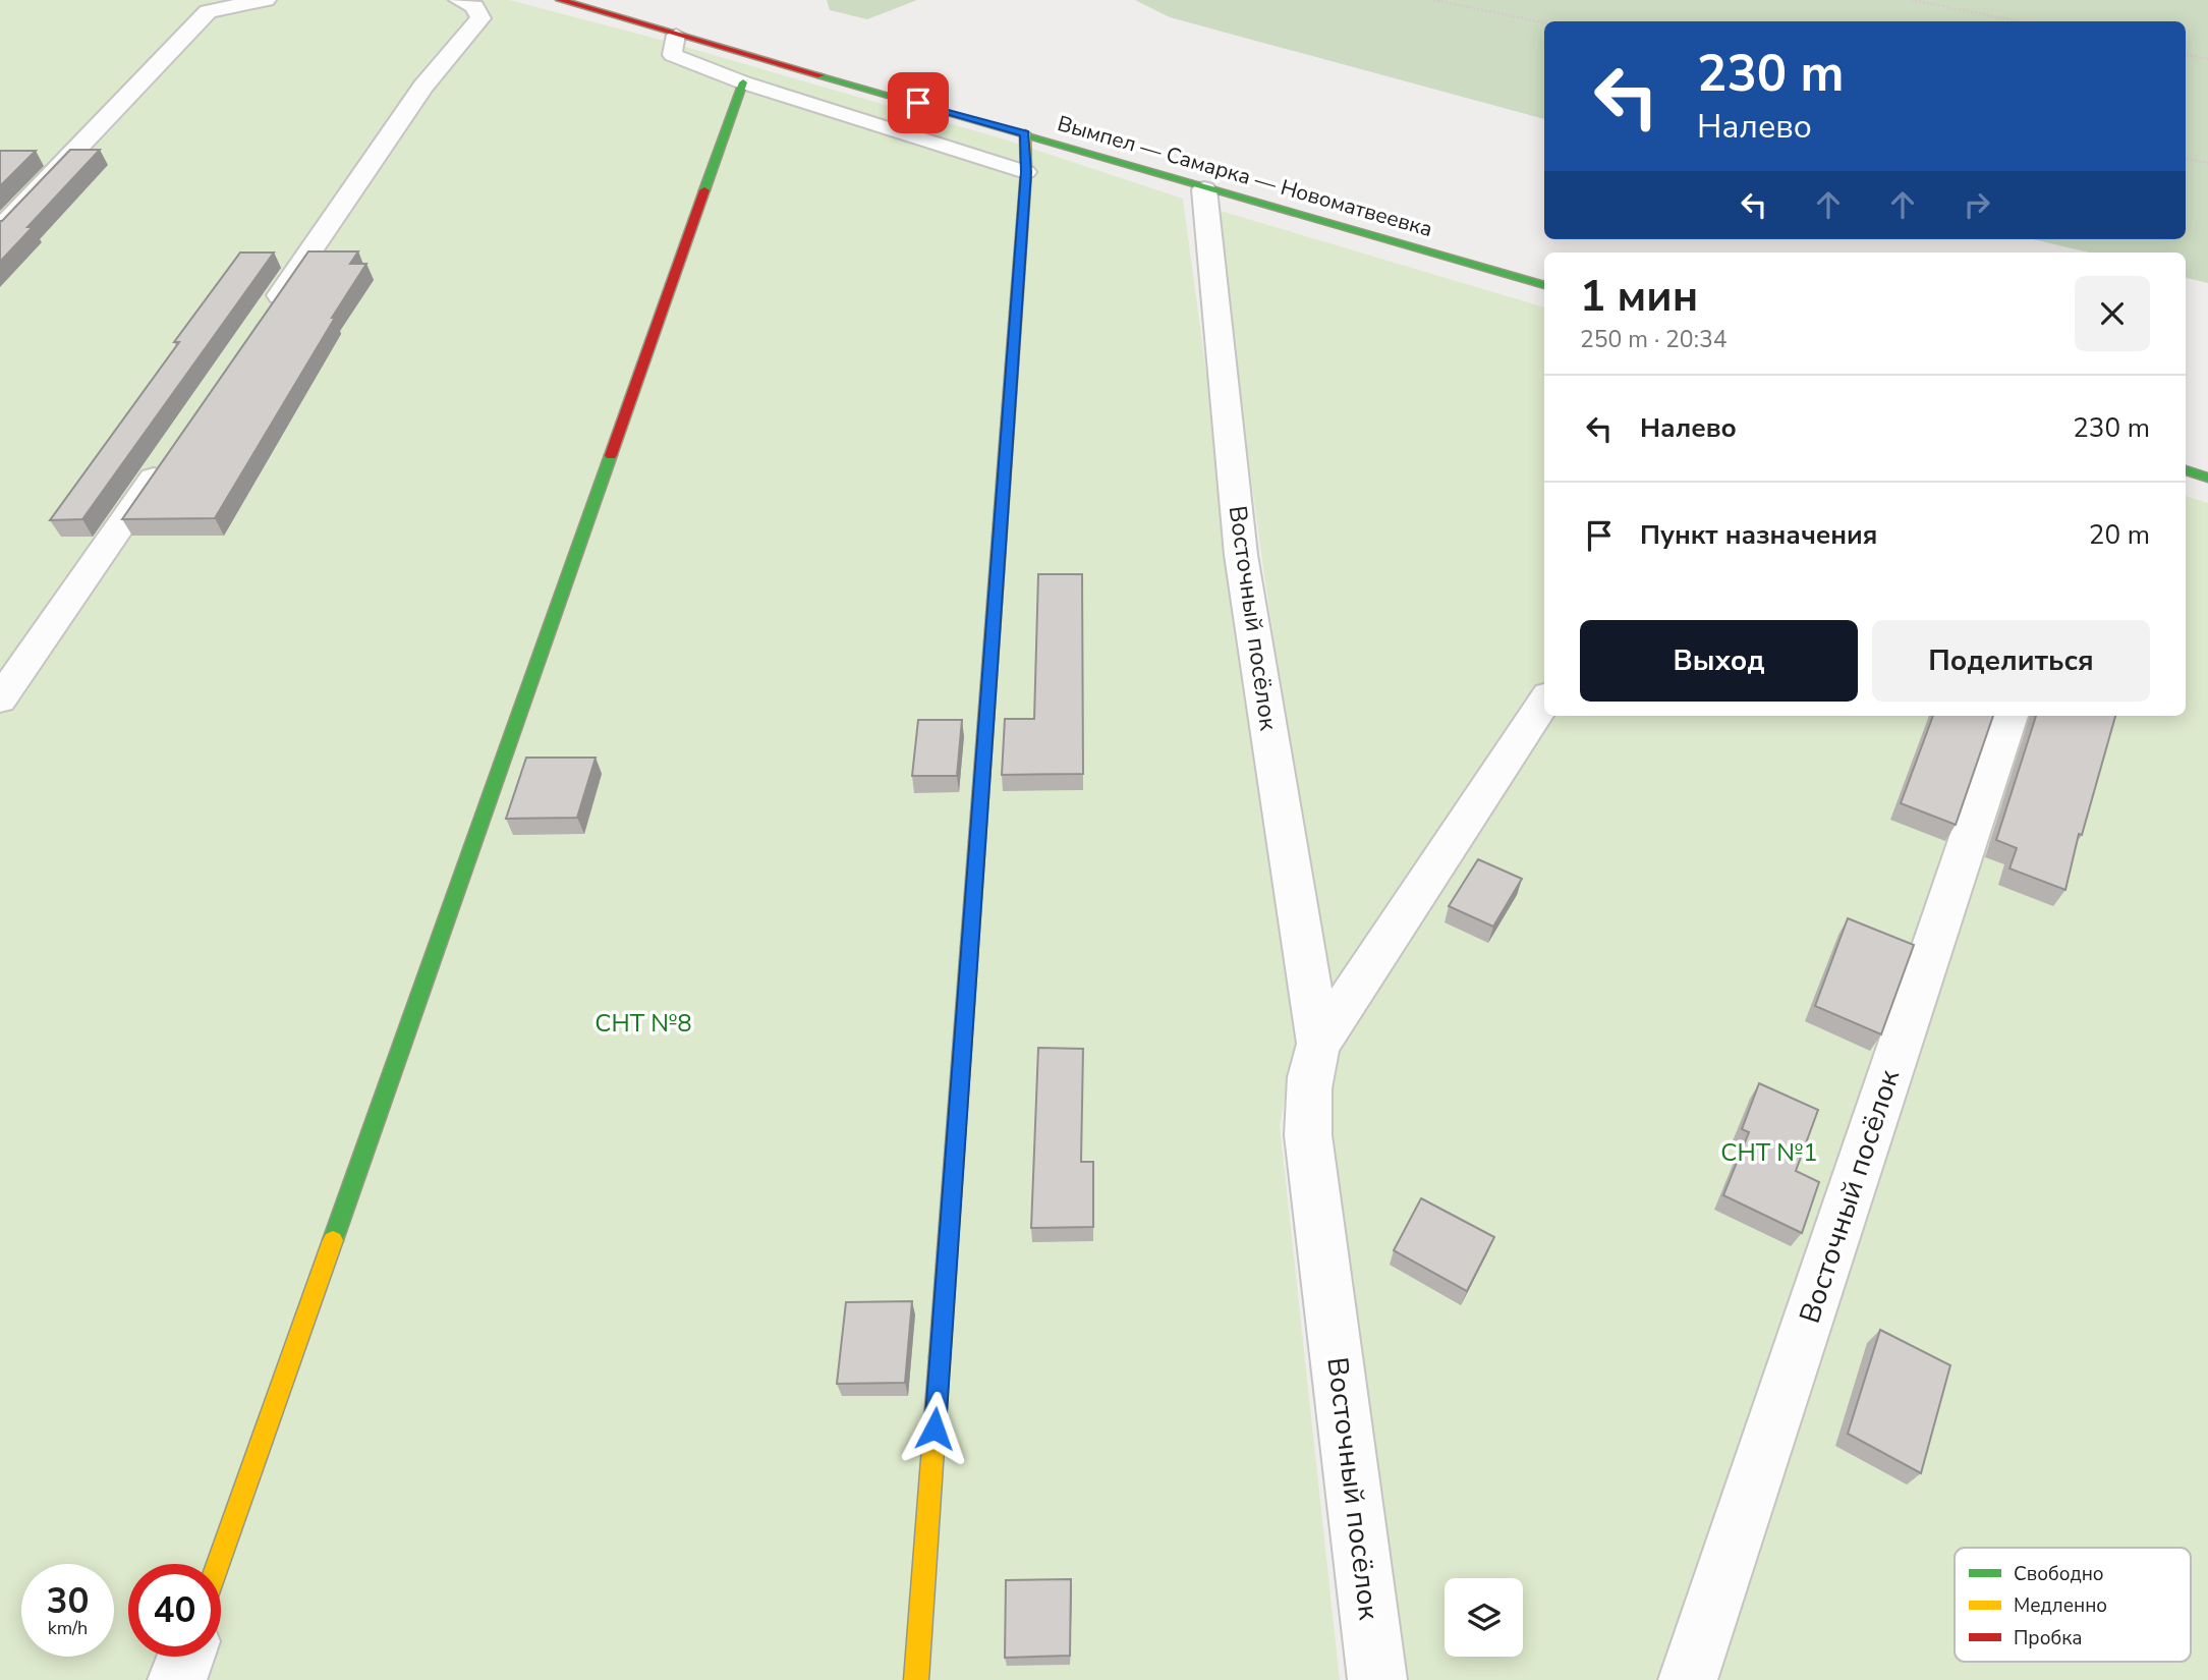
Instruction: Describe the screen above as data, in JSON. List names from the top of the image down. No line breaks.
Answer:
{"streets":{"street":["Вымпел — Самарка — Новоматвеевка","Восточный посёлок"]},"crossings":[["Вымпел — Самарка — Новоматвеевка","Восточный посёлок"]],"parks":["СНТ №8","СНТ №1"],"legend":["Свободно","Медленно","Пробка"],"page":{"turn":["230 m","Налево"],"heading":["1 мин","250 m · 20:34"],"list":[{"name":"Налево","value":"230 m"},{"name":"Пункт назначения","value":"20 m"}],"buttons":["Выход","Поделиться"],"speed":"30 km/h","limit":"40"}}
